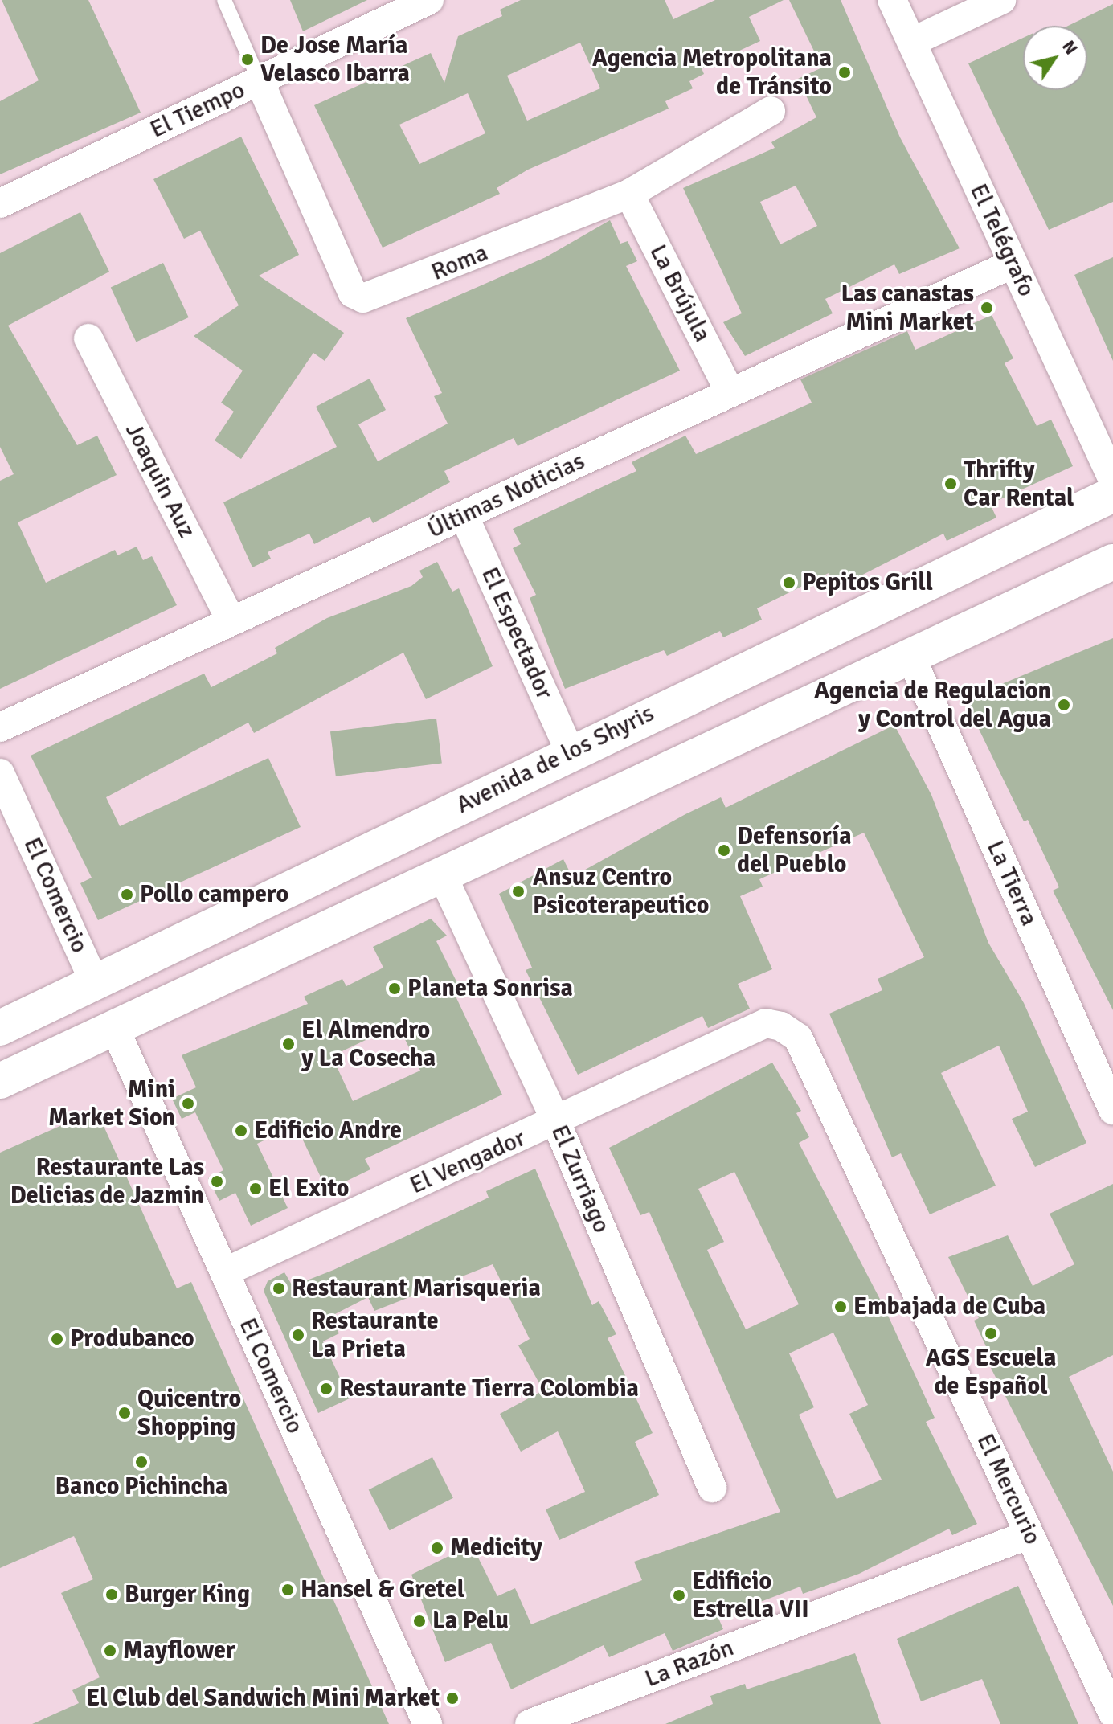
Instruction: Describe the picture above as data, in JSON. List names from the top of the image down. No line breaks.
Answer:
{"streets":{"main road":["Avenida de los Shyris"],"street":["El Tiempo","El Telégrafo","Roma","La Brújula","Joaquin Auz","Últimas Noticias","El Espectador","La Tierra","El Comercio","El Vengador","El Zurriago","El Mercurio","La Razón"]},"crossings":[["El Tiempo","Roma"],["El Telégrafo","Últimas Noticias"],["Roma","La Brújula"],["La Brújula","Últimas Noticias"],["Joaquin Auz","Últimas Noticias"],["Últimas Noticias","El Espectador"],["El Espectador","Avenida de los Shyris"],["Avenida de los Shyris","El Comercio"],["El Comercio","El Vengador"],["El Vengador","El Zurriago"],["El Vengador","El Mercurio"],["El Mercurio","La Razón"]],"places":["De Jose María Velasco Ibarra","Agencia Metropolitana de Tránsito","Las canastas Mini Market","Thrifty Car Rental","Pepitos Grill","Agencia de Regulacion y Control del Agua","Defensoría del Pueblo","Ansuz Centro Psicoterapeutico","Pollo campero","Planeta Sonrisa","El Almendro y La Cosecha","Mini Market Sion","Edificio Andre","Restaurante Las Delicias de Jazmin","El Exito","Restaurant Marisqueria","Embajada de Cuba","AGS Escuela de Español","Restaurante La Prieta","Produbanco","Restaurante Tierra Colombia","Quicentro Shopping","Banco Pichincha","Medicity","Hansel & Gretel","Burger King","Edificio Estrella VII","La Pelu","Mayflower","El Club del Sandwich Mini Market"],"north":"top right"}
